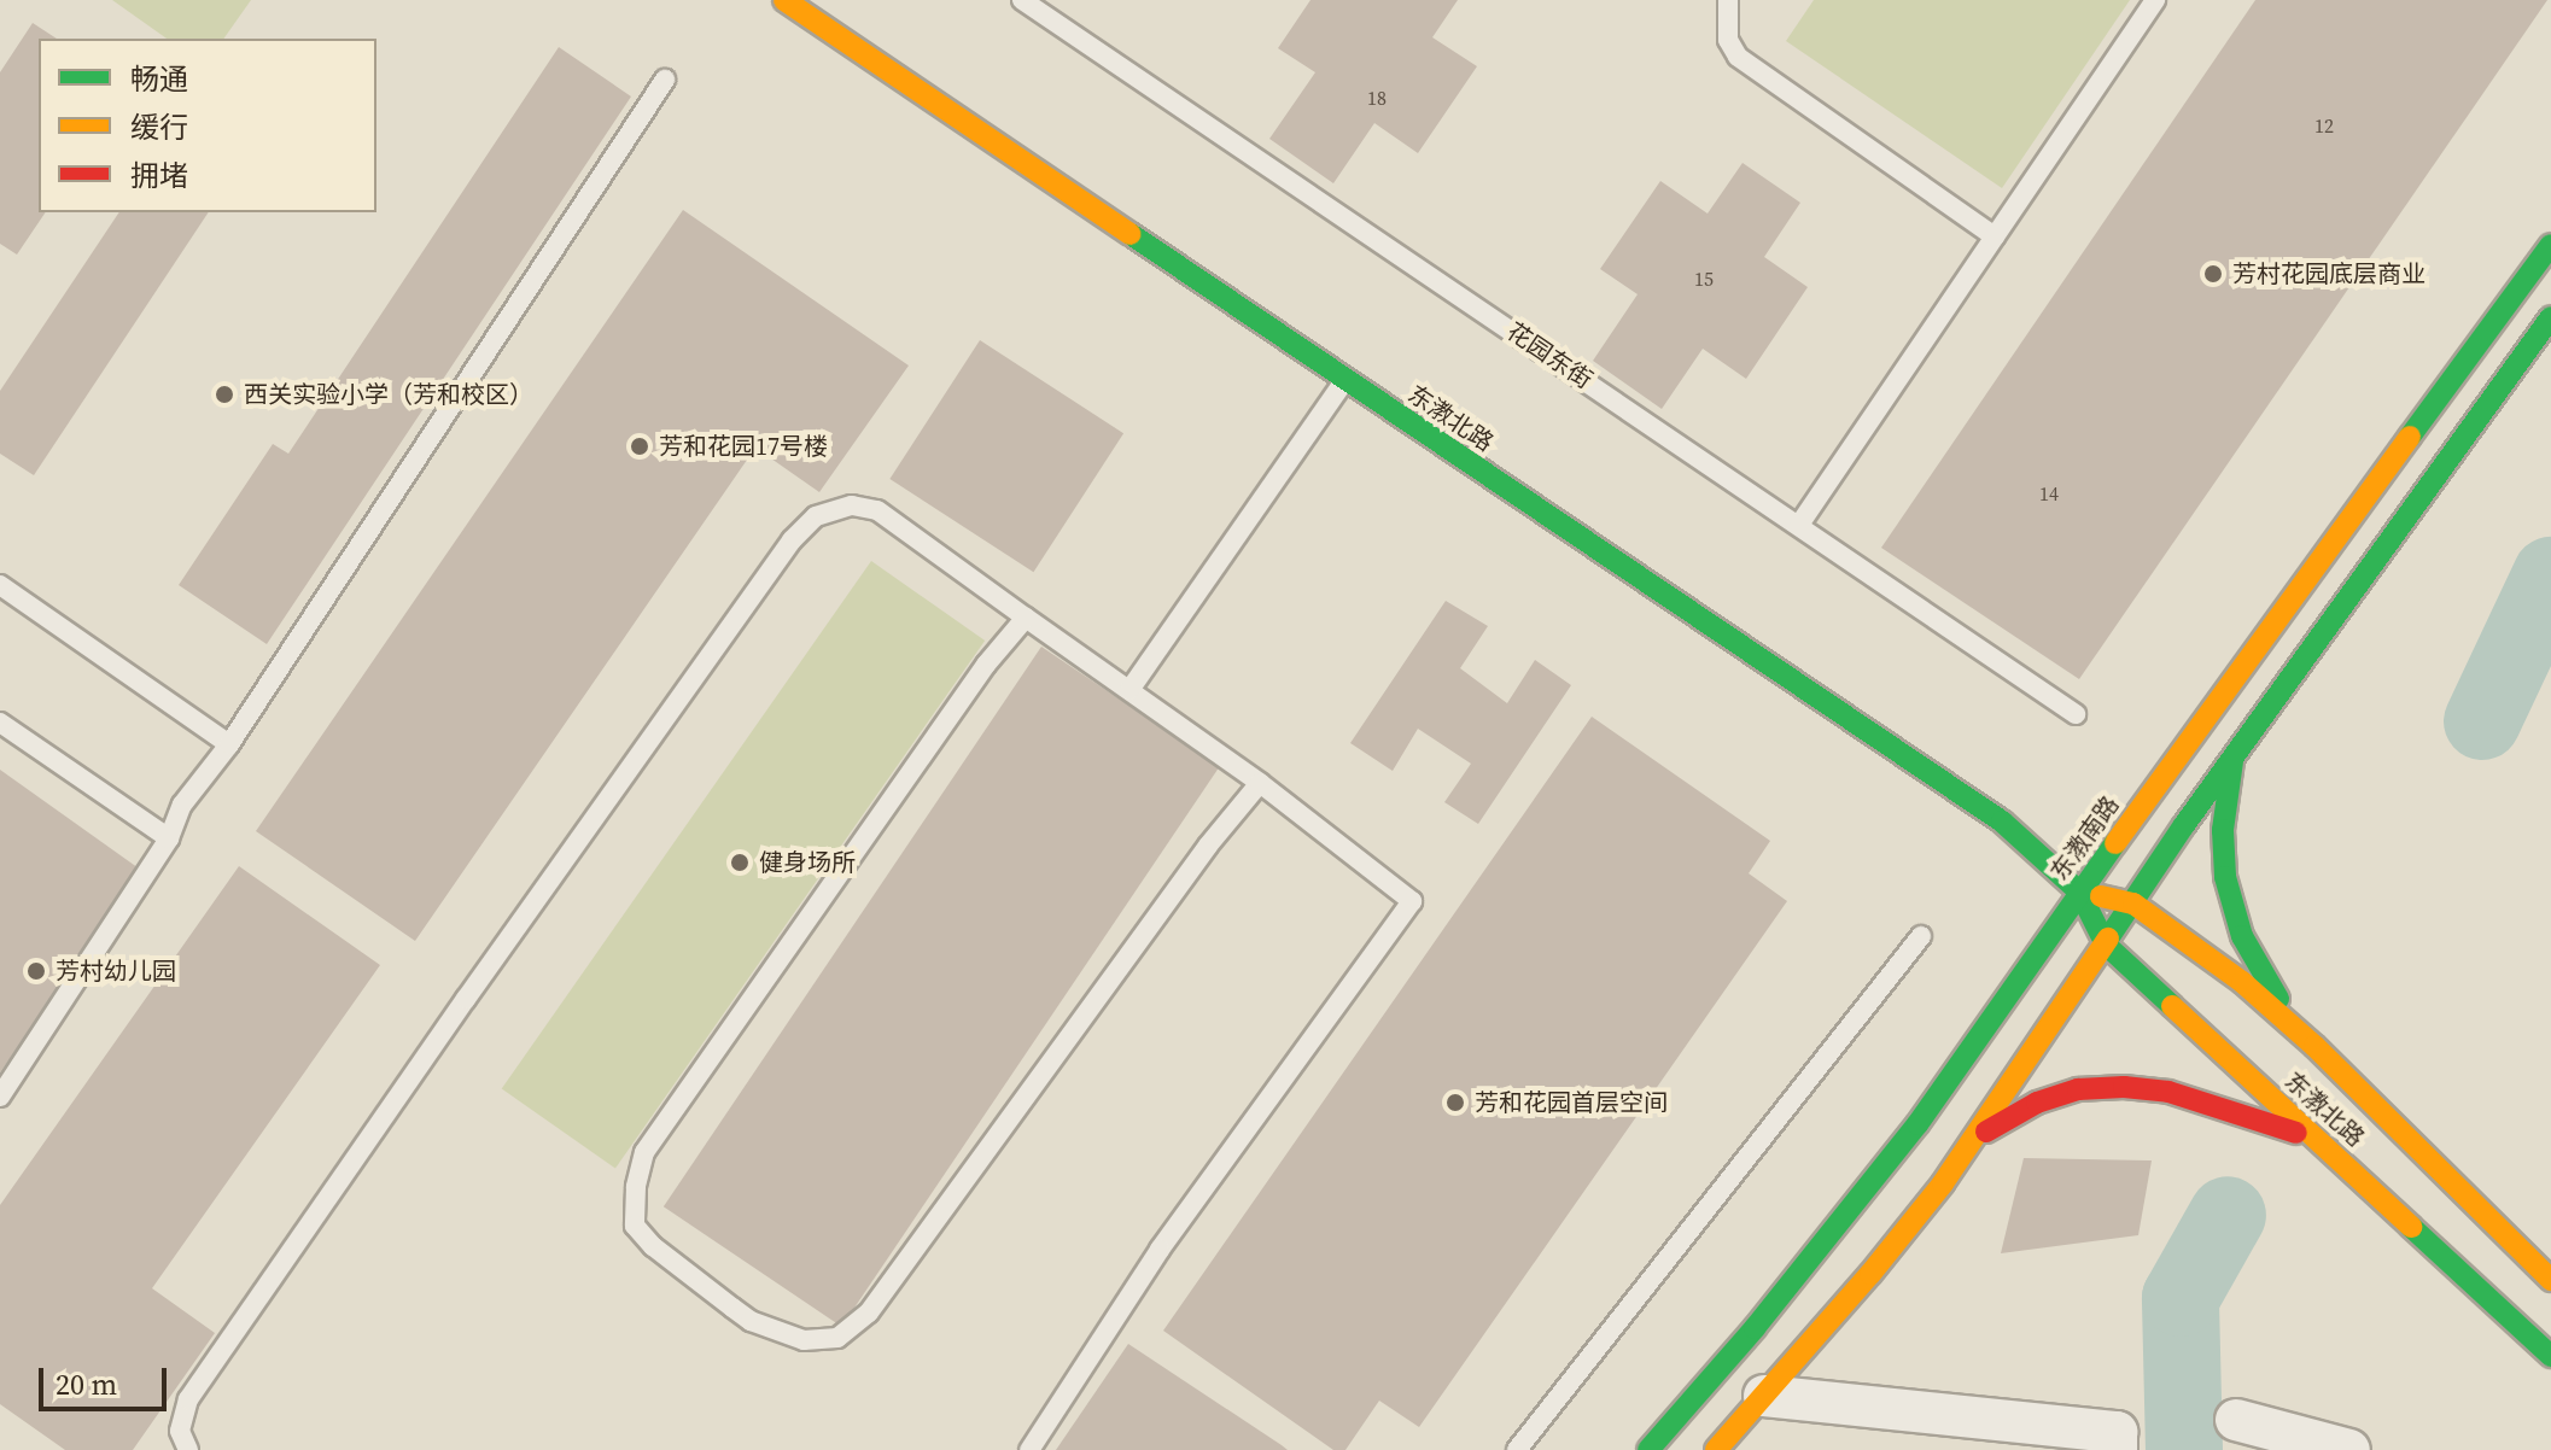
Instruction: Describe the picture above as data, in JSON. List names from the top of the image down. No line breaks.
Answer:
{"streets":{"street":["东漖北路","东漖南路"],"lane":["花园东街"]},"crossings":[["东漖北路","东漖南路"]],"places":["芳村花园底层商业","西关实验小学（芳和校区）","芳和花园17号楼","健身场所","芳村幼儿园","芳和花园首层空间"],"house_numbers":["18","12","15","14"],"legend":["畅通","缓行","拥堵"],"scale_bar":"20 m"}
